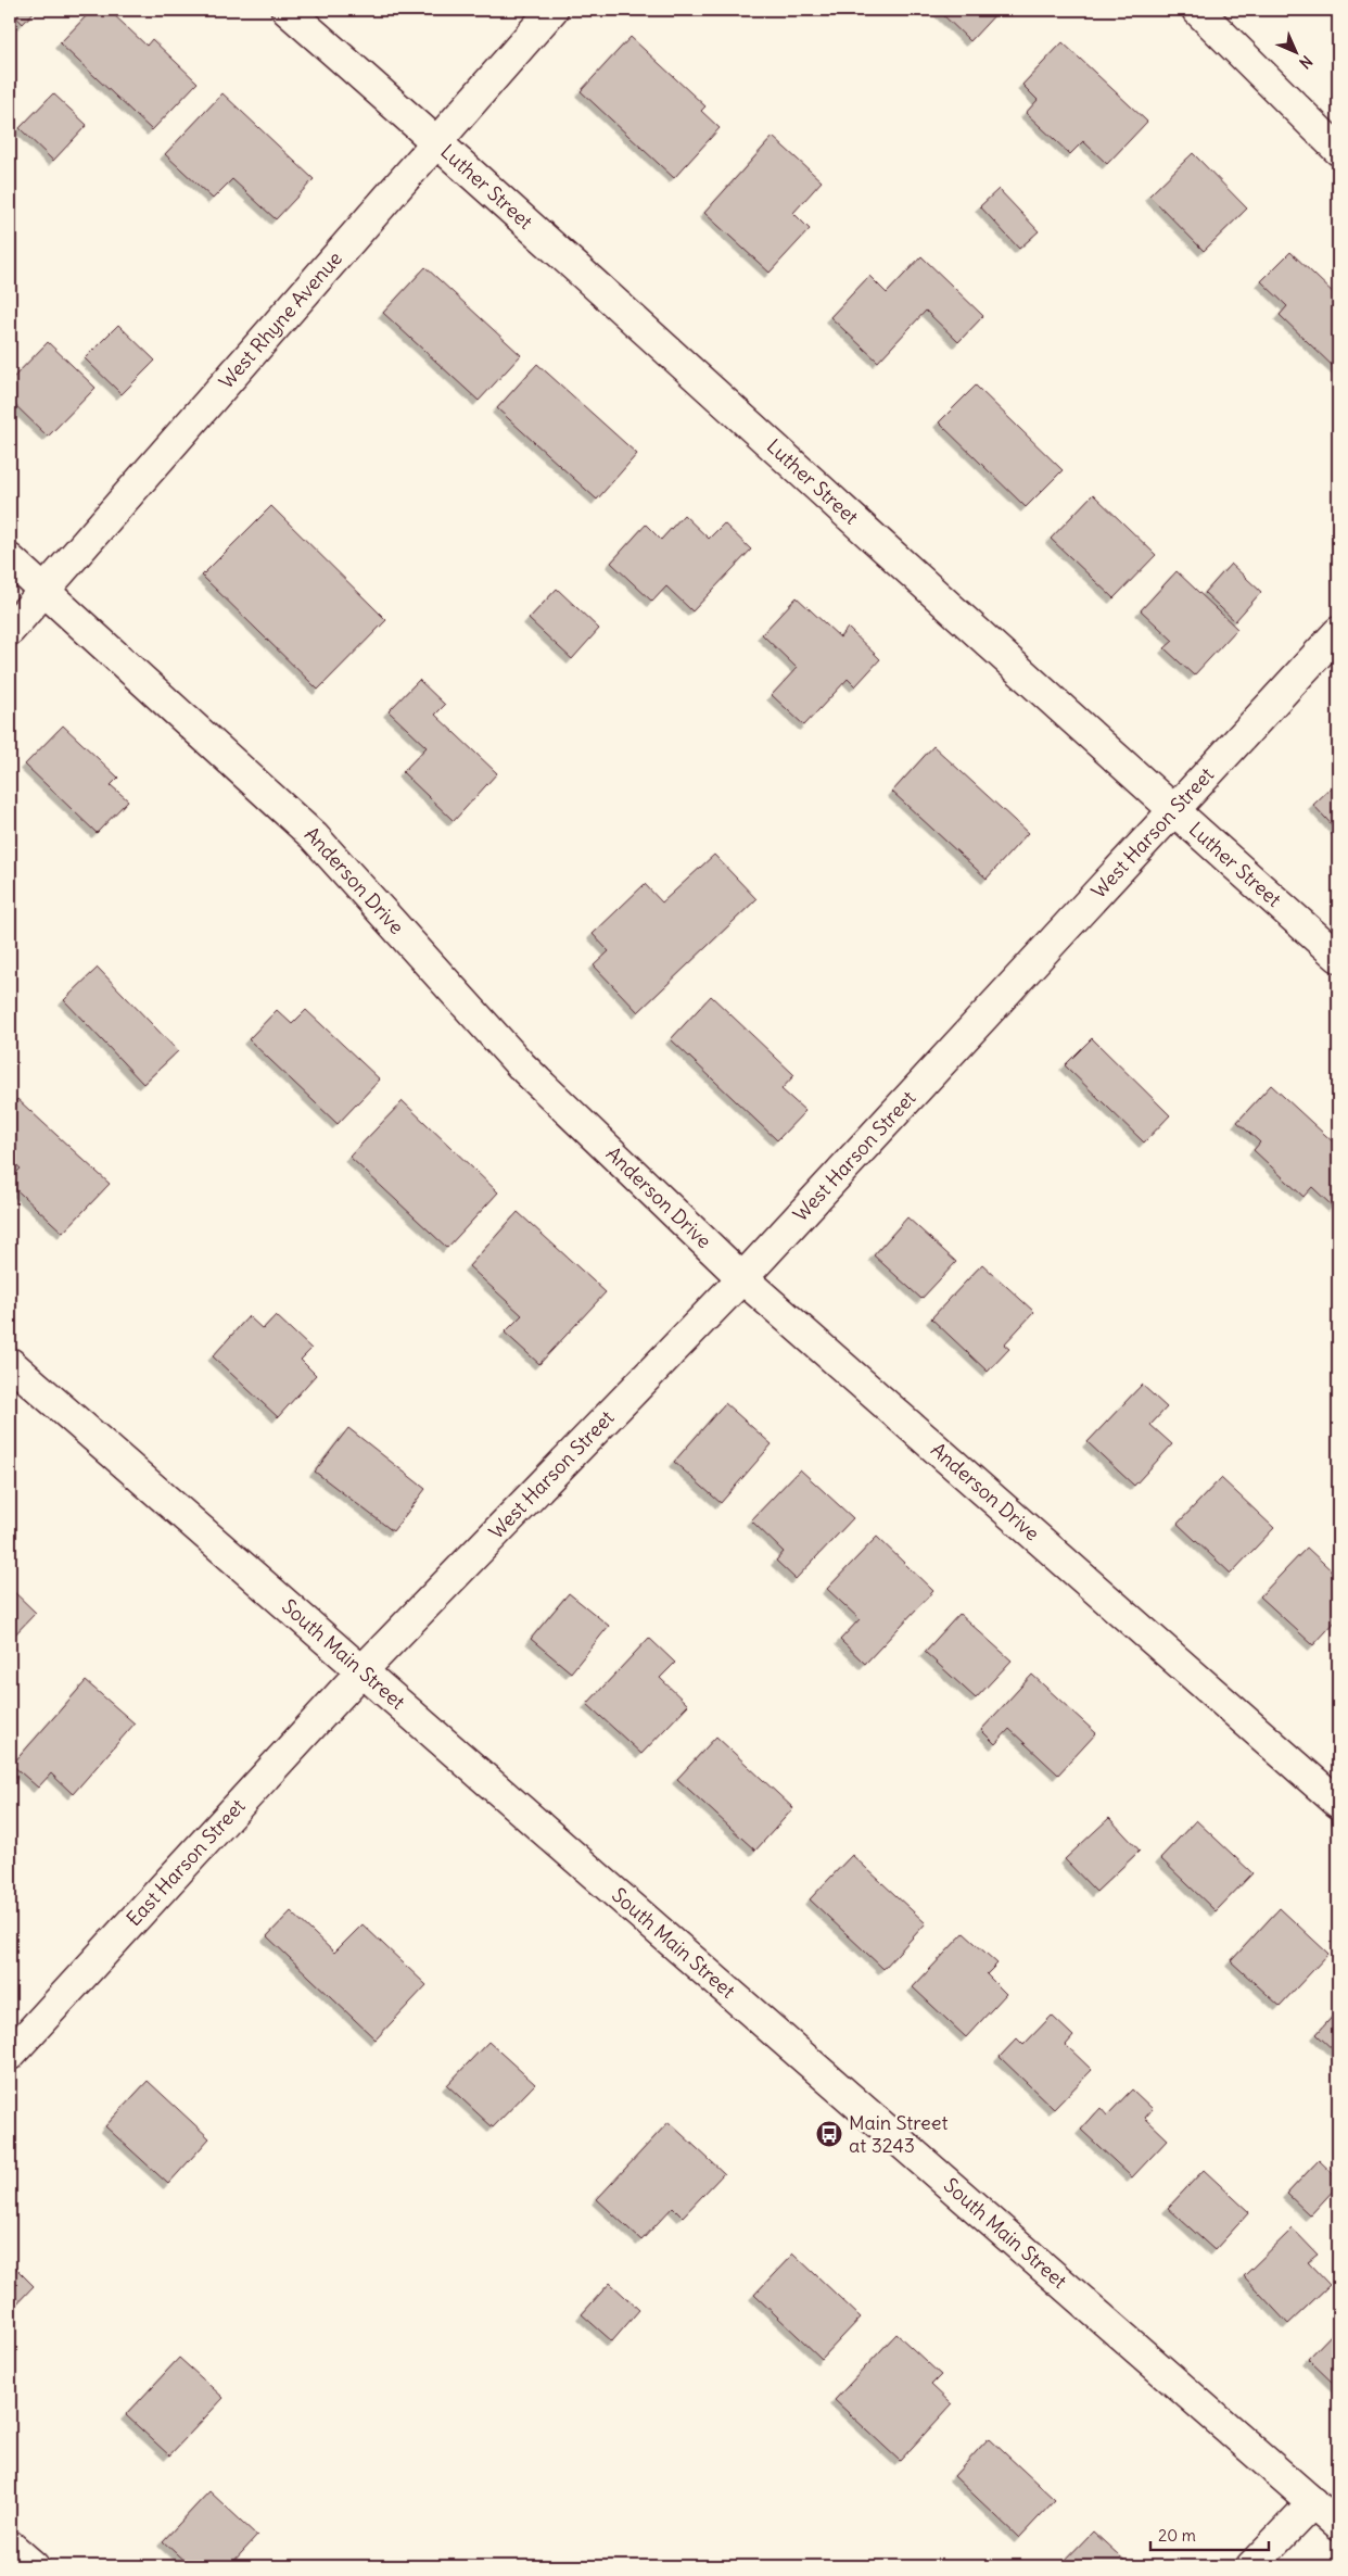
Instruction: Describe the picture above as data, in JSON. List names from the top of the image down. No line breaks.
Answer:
{"streets":{"street":["Luther Street","West Rhyne Avenue","West Harson Street","Anderson Drive","South Main Street","East Harson Street"]},"crossings":[["Luther Street","West Rhyne Avenue"],["Luther Street","West Harson Street"],["West Rhyne Avenue","Anderson Drive"],["West Harson Street","Anderson Drive"],["West Harson Street","South Main Street"],["West Harson Street","East Harson Street"],["South Main Street","East Harson Street"]],"places":{"bus stop":["Main Street at 3243"]},"scale_bar":"20 m","north":"bottom right"}
